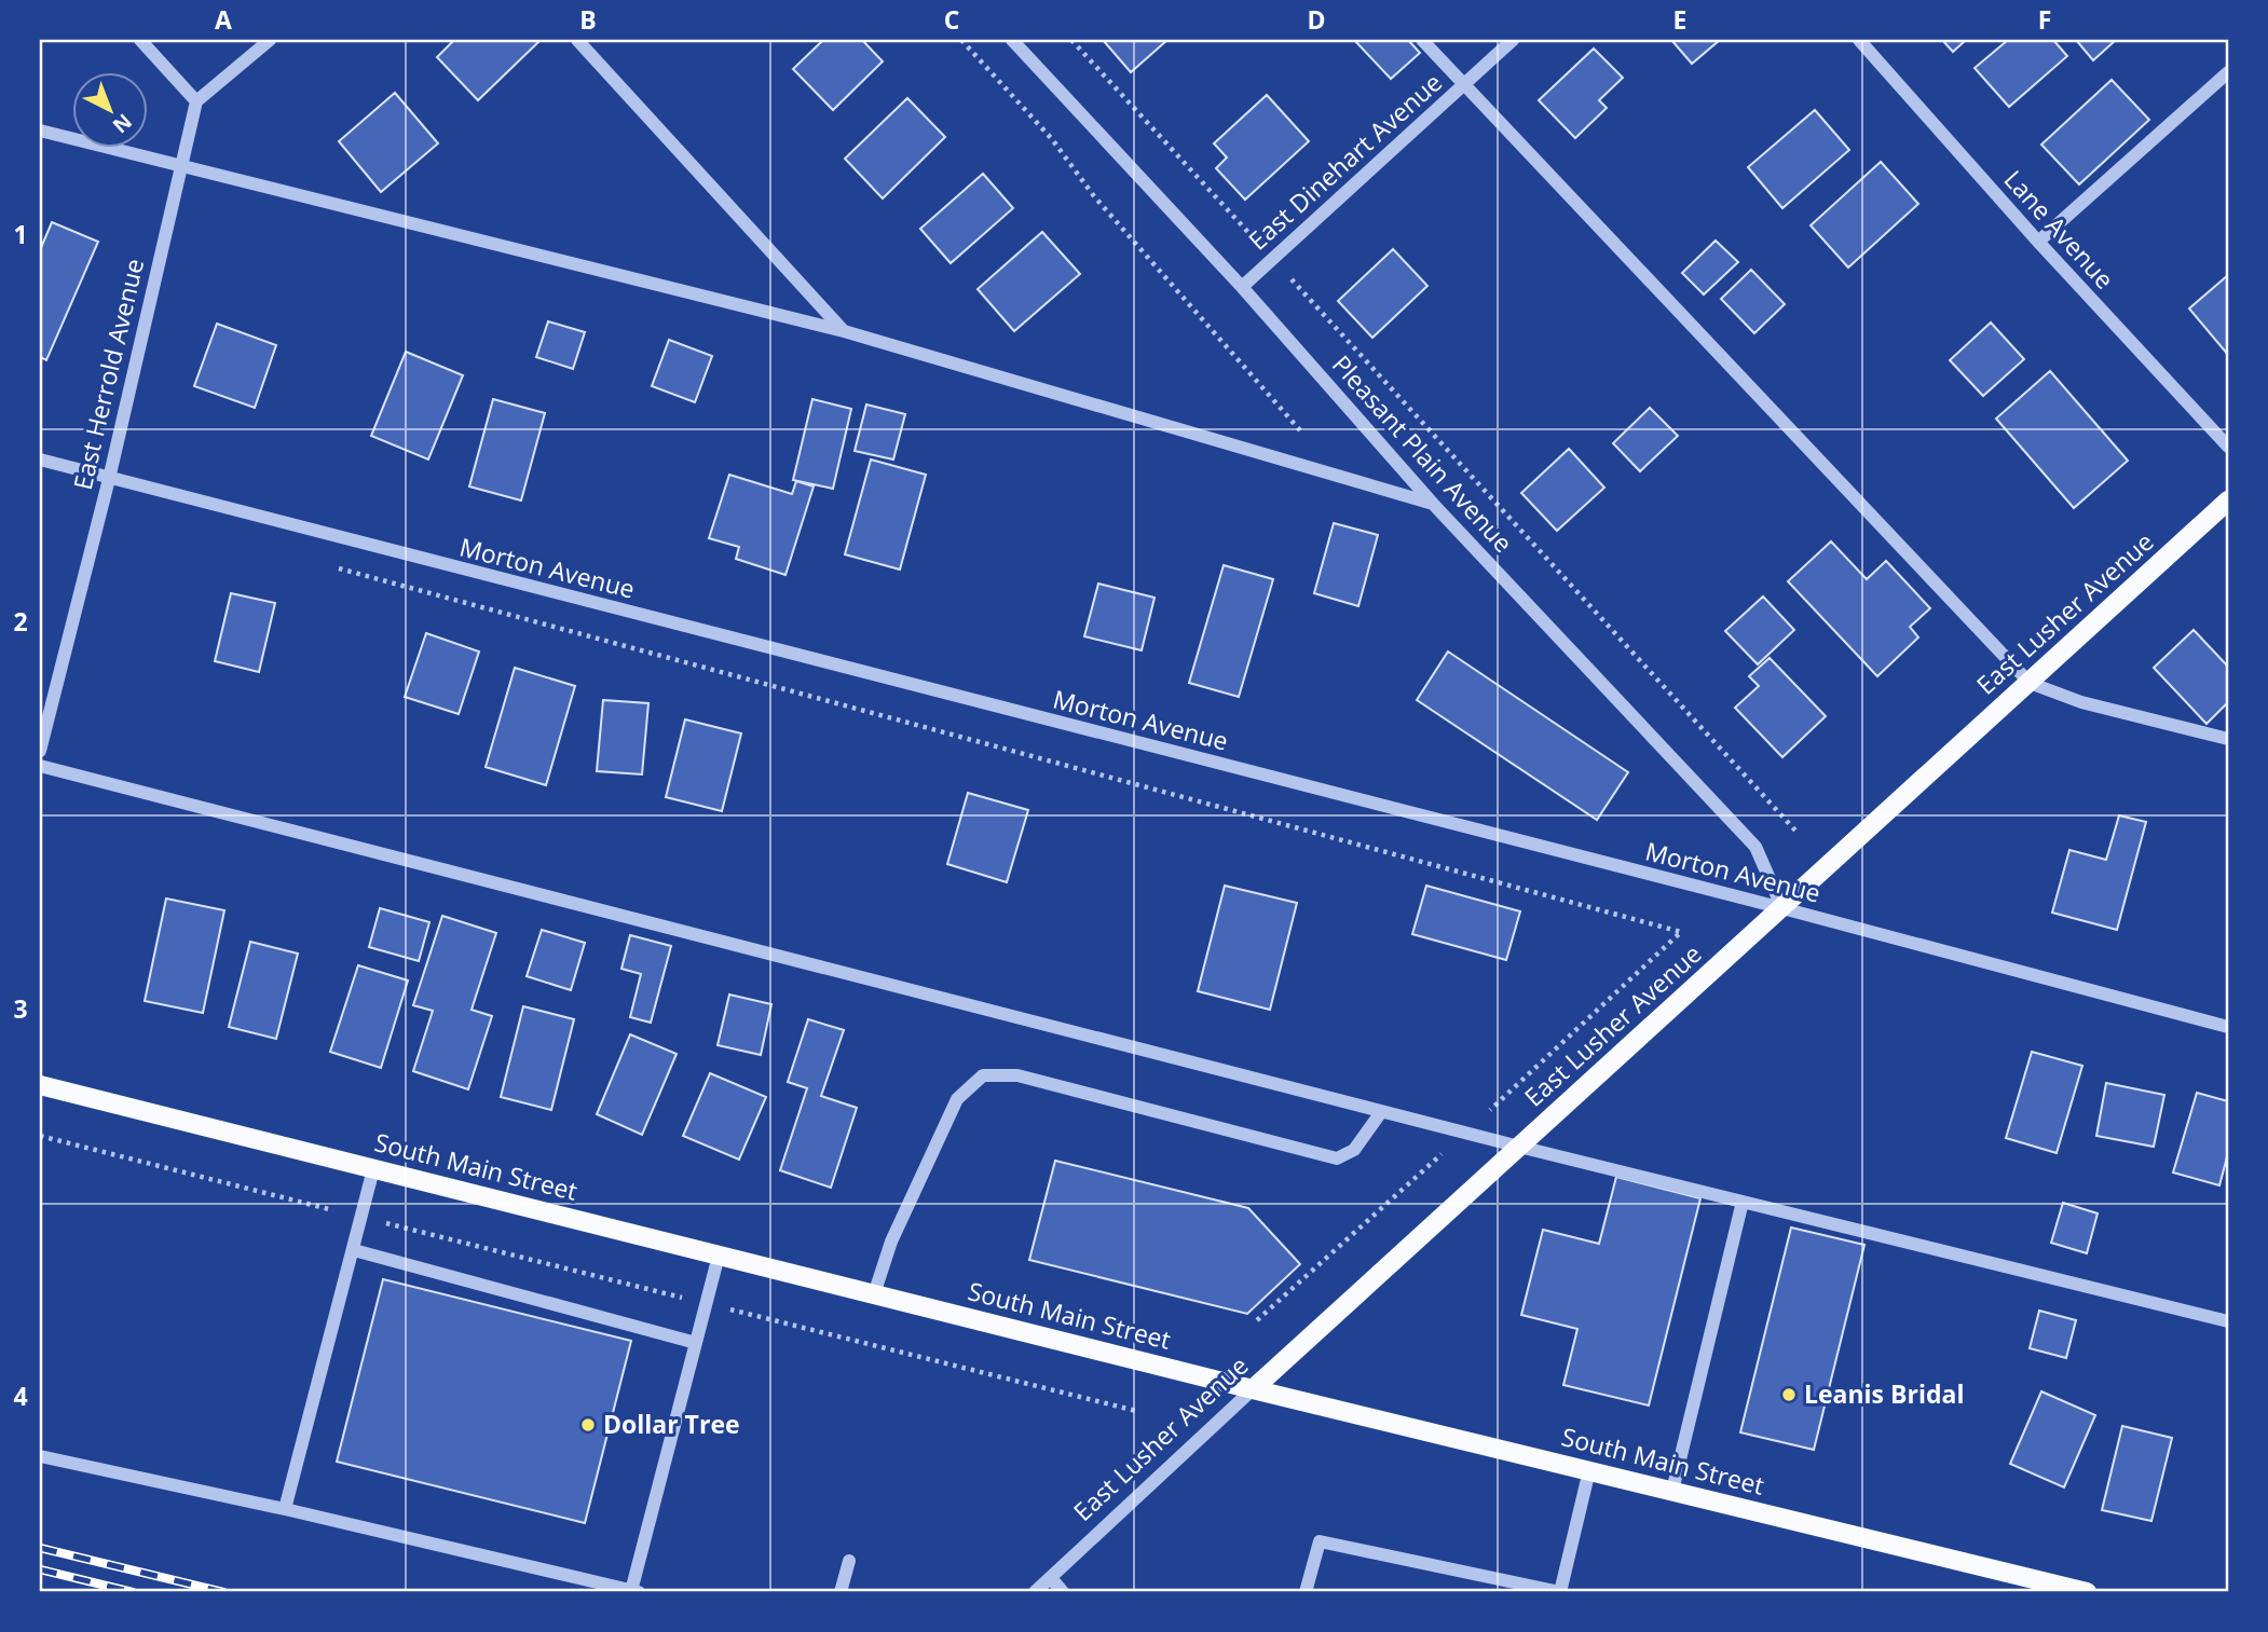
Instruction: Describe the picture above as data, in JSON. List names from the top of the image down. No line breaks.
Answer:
{"streets":{"main road":["East Lusher Avenue","South Main Street"],"street":["East Dinehart Avenue","Lane Avenue","East Herrold Avenue","Pleasant Plain Avenue","Morton Avenue"]},"crossings":[["East Dinehart Avenue","Pleasant Plain Avenue"],["East Herrold Avenue","Morton Avenue"],["Pleasant Plain Avenue","Morton Avenue"],["Pleasant Plain Avenue","East Lusher Avenue"],["Morton Avenue","East Lusher Avenue"],["East Lusher Avenue","South Main Street"]],"places":["Leanis Bridal","Dollar Tree"],"north":"bottom right","grid":{"columns":["A","B","C","D","E","F"],"rows":["1","2","3","4"]}}
